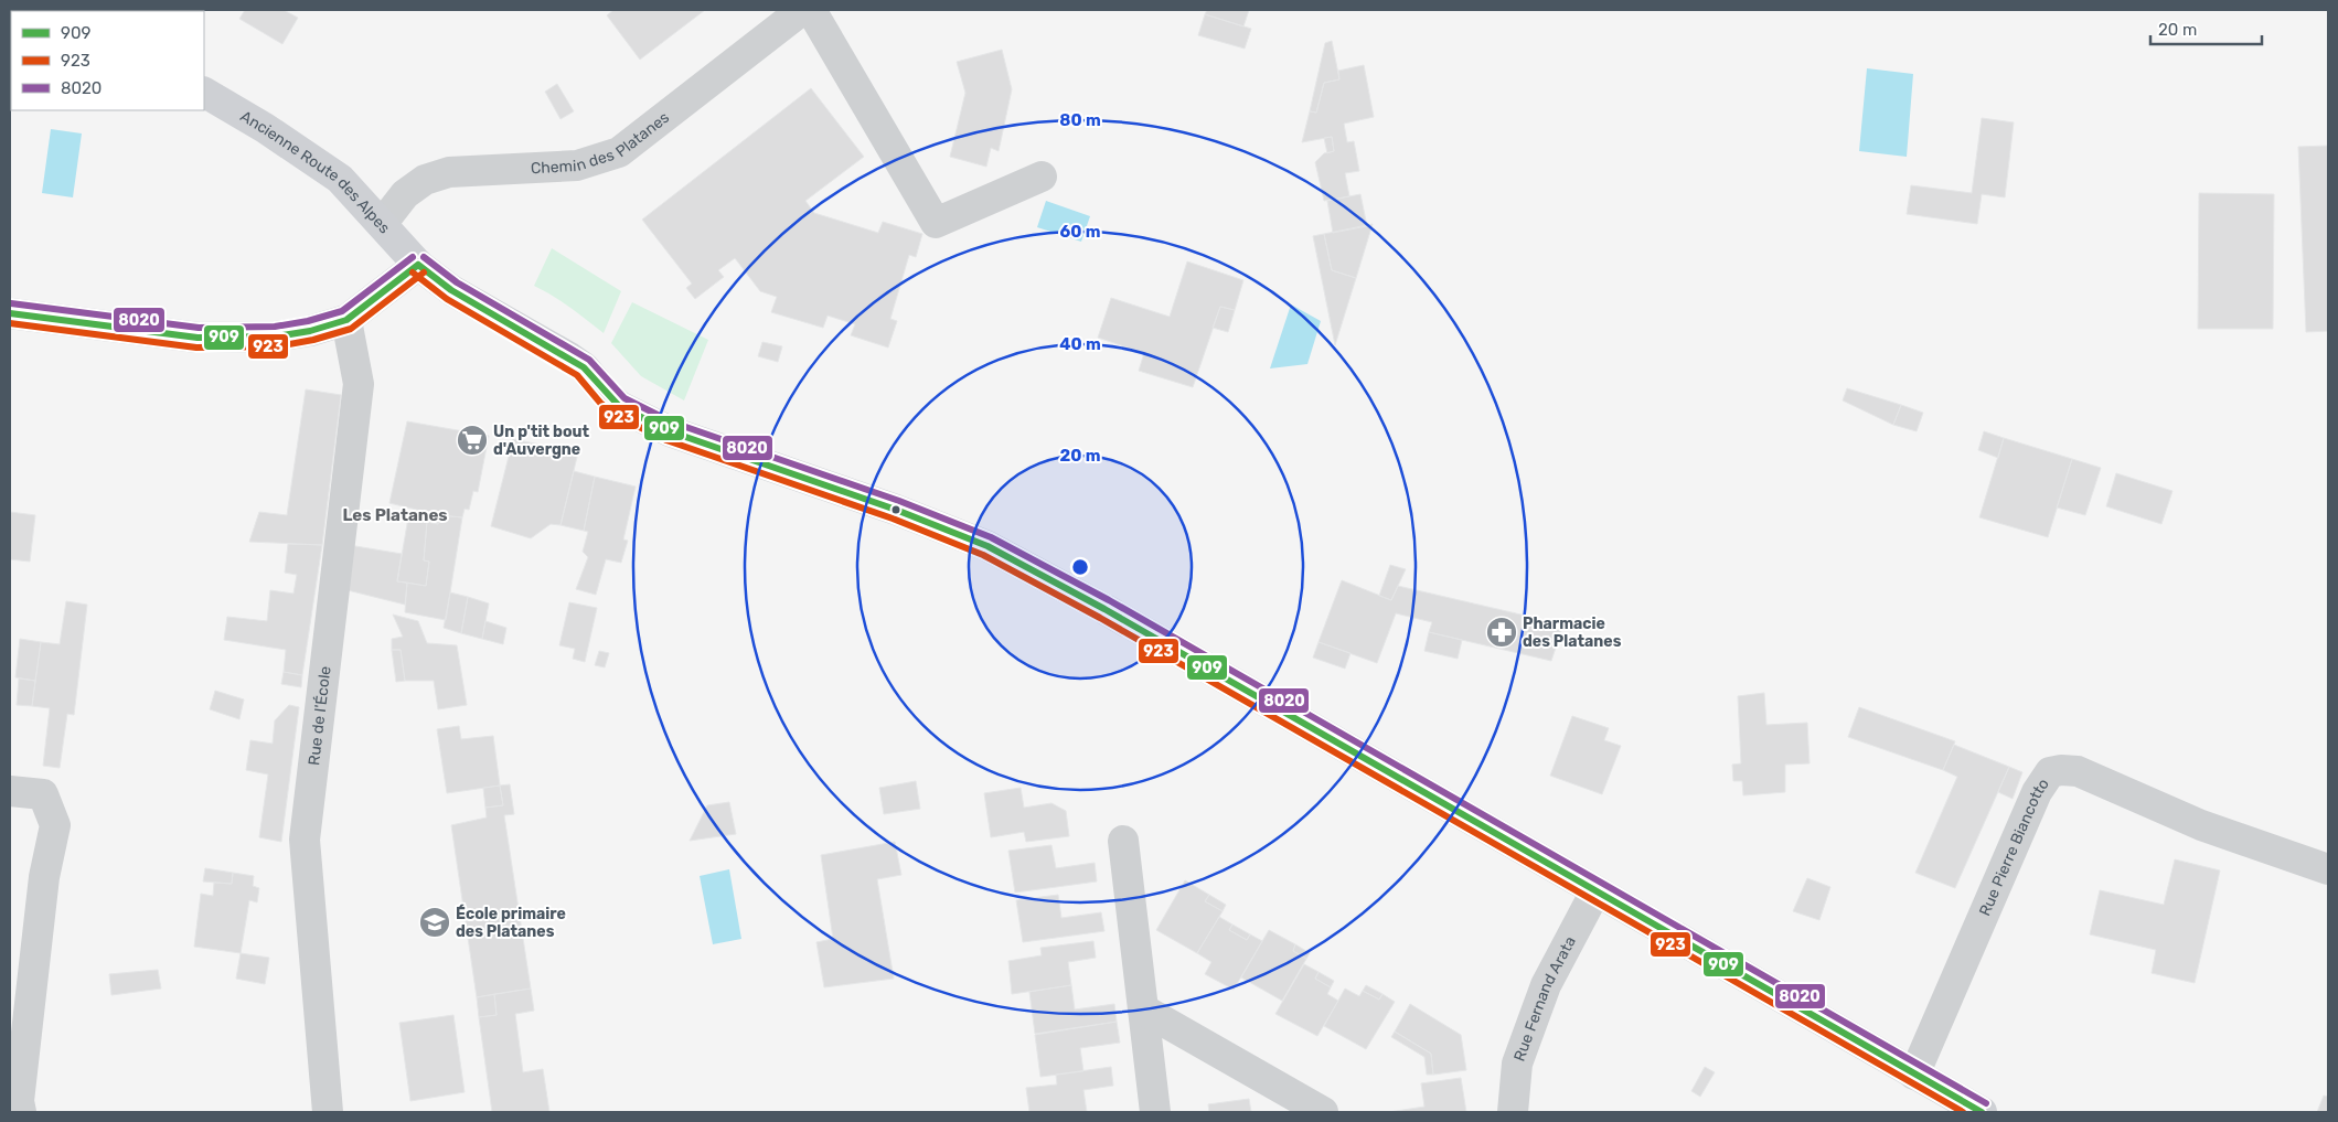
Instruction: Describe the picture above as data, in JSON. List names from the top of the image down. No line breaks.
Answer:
{"streets":{"main road":["Ancienne Route des Alpes"],"street":["Chemin des Platanes","Rue de l'École","Rue Pierre Biancotto","Rue Fernand Arata"]},"crossings":[["Chemin des Platanes","Ancienne Route des Alpes"],["Ancienne Route des Alpes","Rue Pierre Biancotto"],["Ancienne Route des Alpes","Rue Fernand Arata"]],"districts":["Les Platanes"],"places":{"supermarket":["Un p'tit bout d'Auvergne"],"pharmacy":["Pharmacie des Platanes"],"school or university":["École primaire des Platanes"]},"lines":["transit line 8020","transit line 909","transit line 923"],"legend":["909","923","8020"],"scale_bar":"20 m","rings":["80 m","60 m","40 m","20 m"]}
